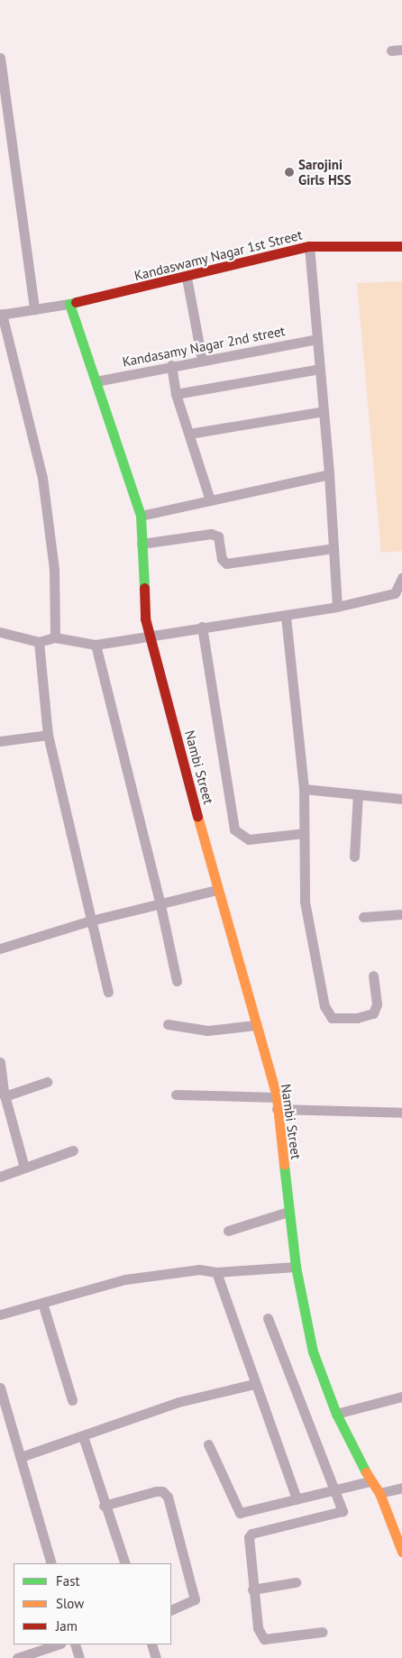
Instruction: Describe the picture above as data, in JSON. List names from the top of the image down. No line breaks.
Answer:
{"streets":{"street":["Kandaswamy Nagar 1st Street","Kandasamy Nagar 2nd street","Nambi Street"]},"crossings":[["Kandaswamy Nagar 1st Street","Nambi Street"],["Kandasamy Nagar 2nd street","Nambi Street"]],"places":["Sarojini Girls HSS"],"legend":["Fast","Slow","Jam"]}
